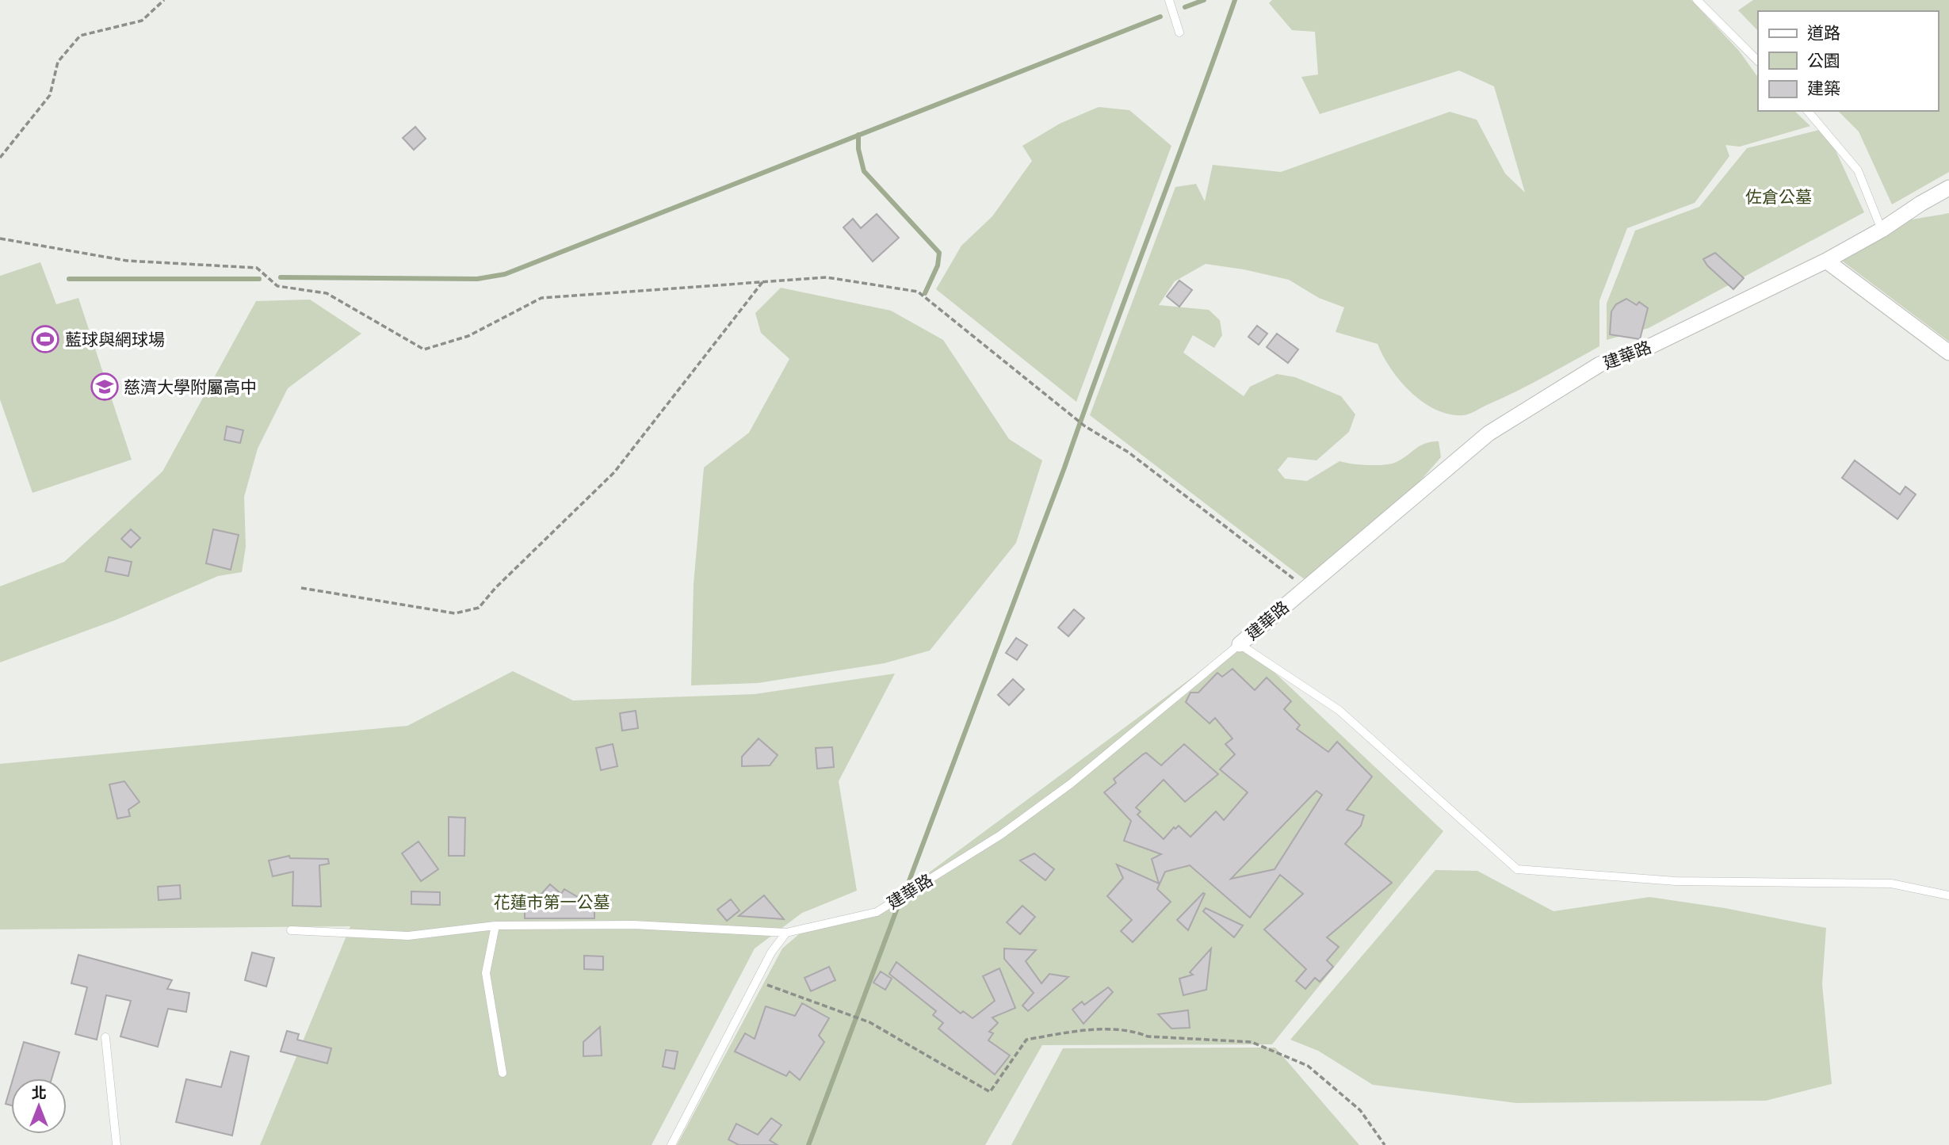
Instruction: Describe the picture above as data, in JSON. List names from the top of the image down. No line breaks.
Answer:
{"streets":{"street":["建華路"]},"parks":["佐倉公墓","花蓮市第一公墓"],"places":{"sports":["藍球與網球場"],"school or university":["慈濟大學附屬高中"]},"legend":["道路","公園","建築"],"north":"top"}
